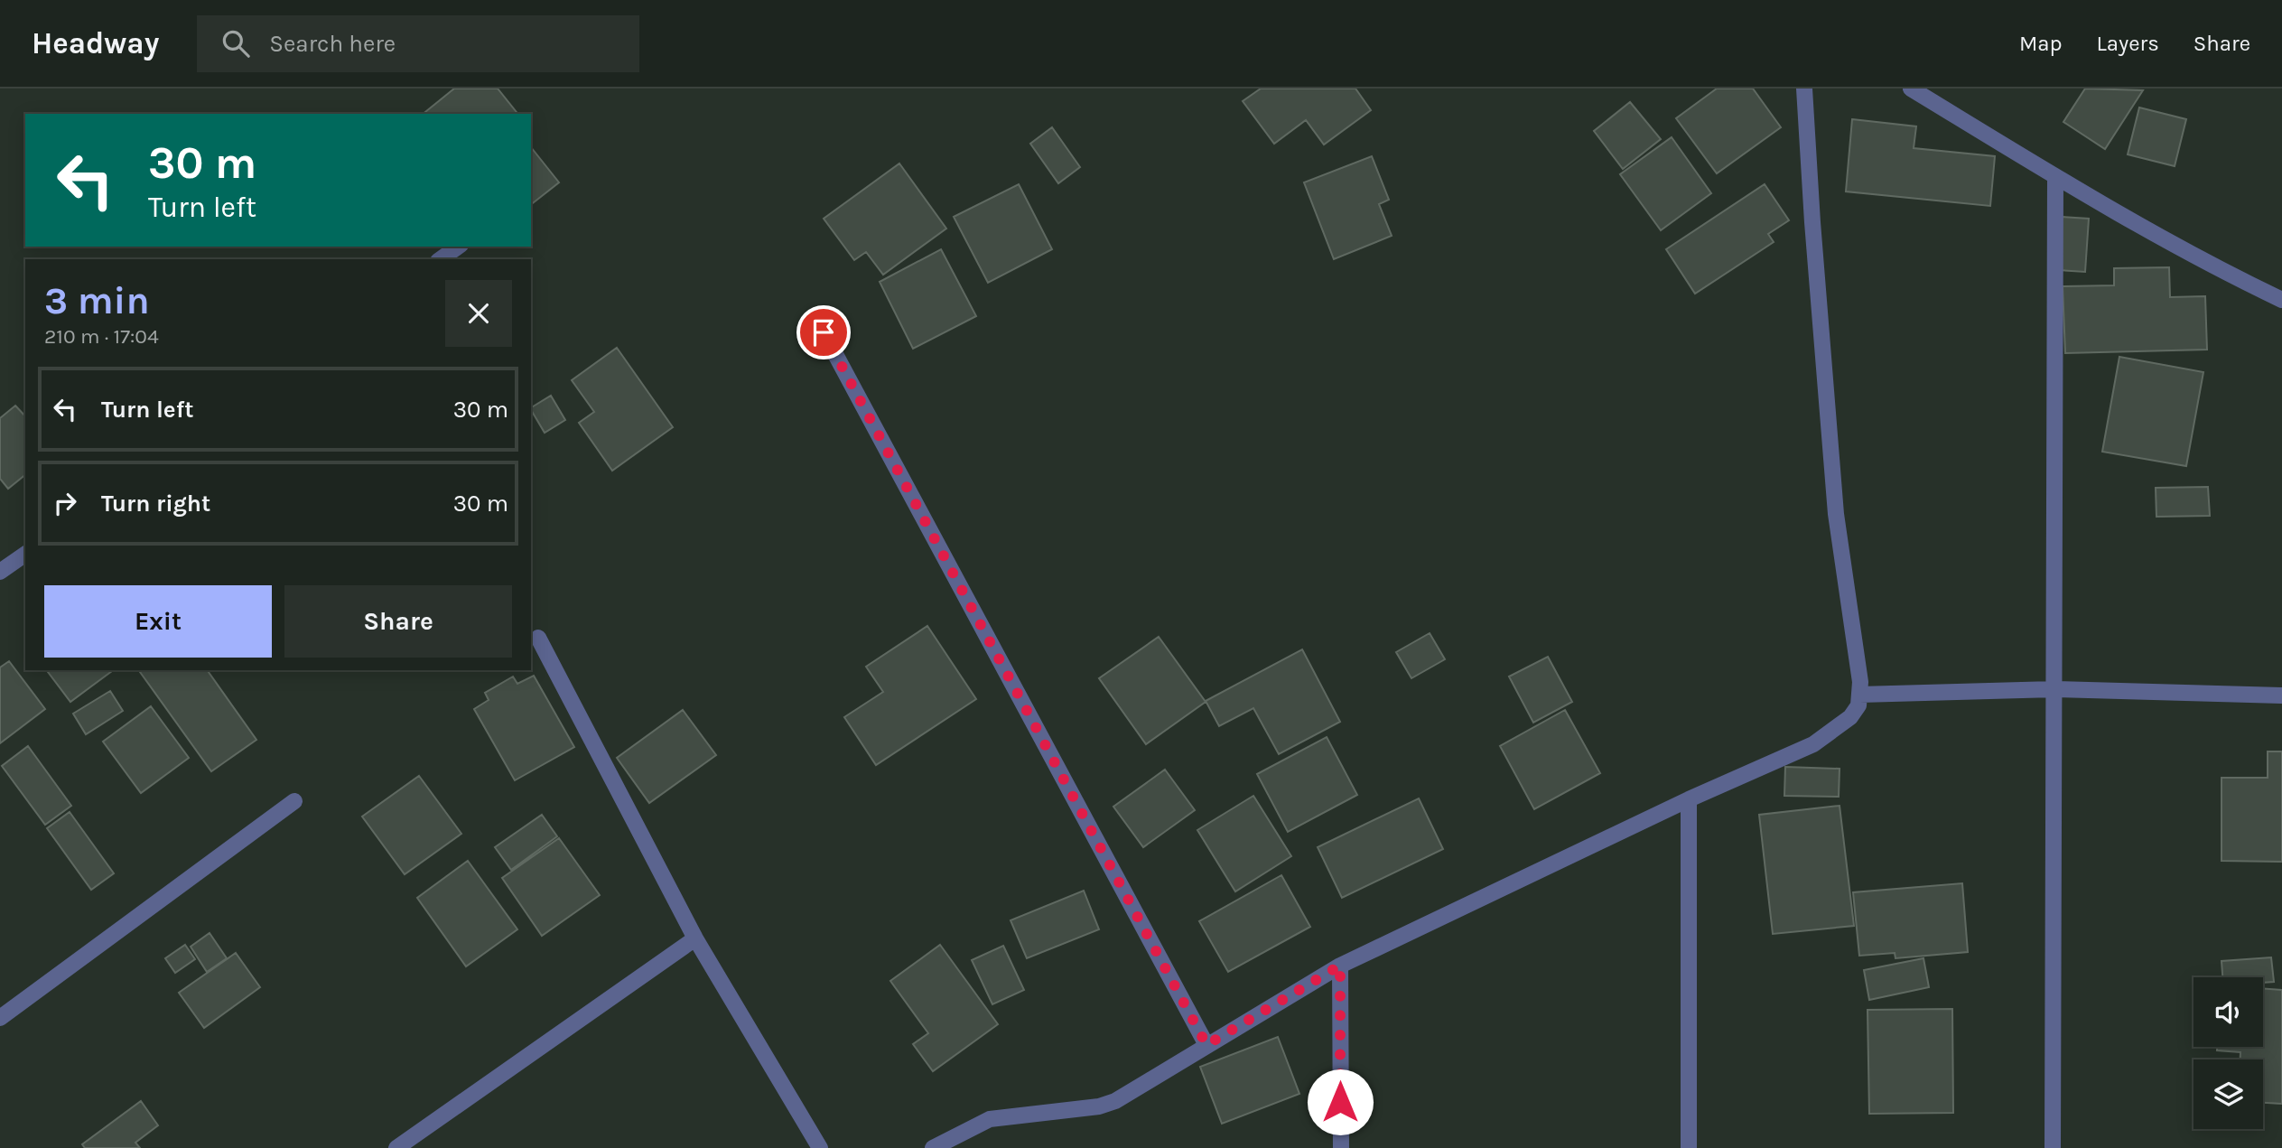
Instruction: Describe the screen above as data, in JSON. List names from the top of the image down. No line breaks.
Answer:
{"page":{"header":"Headway","search":"Search here","nav":["Map","Layers","Share"],"turn":["30 m","Turn left"],"heading":["3 min","210 m · 17:04"],"list":[{"name":"Turn left","value":"30 m"},{"name":"Turn right","value":"30 m"}],"buttons":["Exit","Share"]}}
